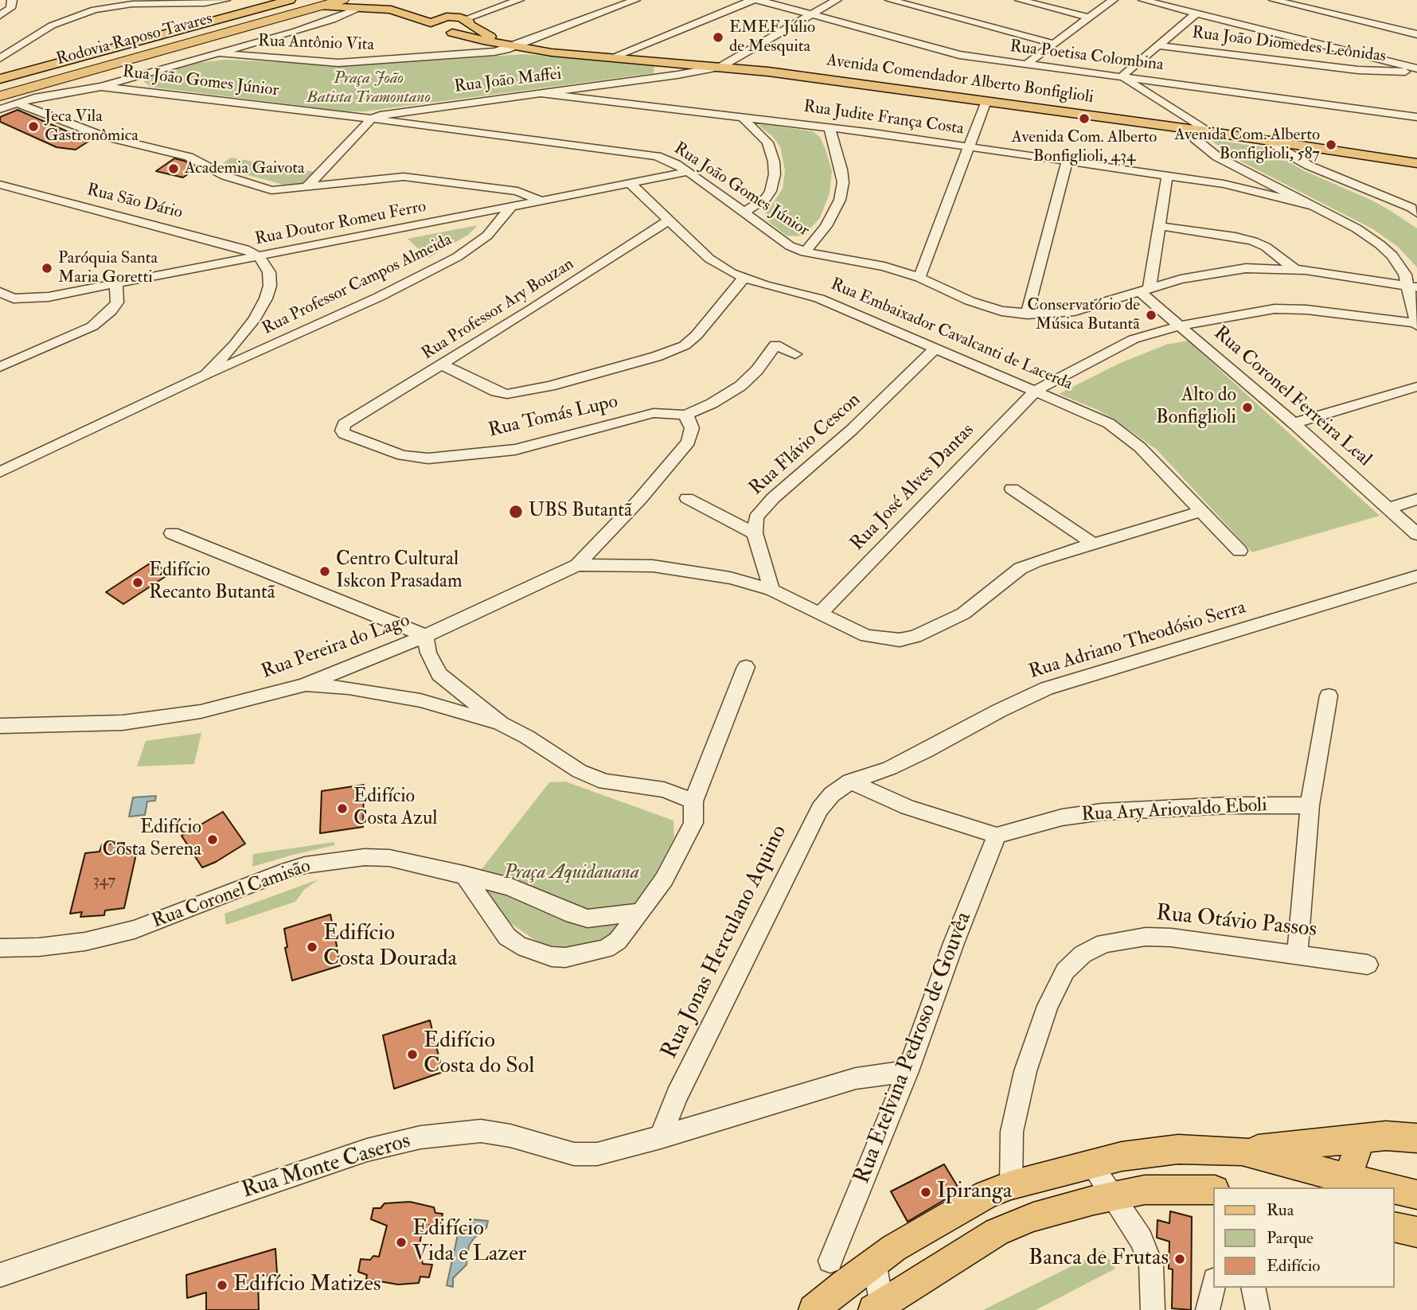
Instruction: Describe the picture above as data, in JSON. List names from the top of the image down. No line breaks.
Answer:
{"streets":{"highway":["Rodovia Raposo Tavares"],"main road":["Avenida Comendador Alberto Bonfiglioli"],"street":["Rua Antônio Vita","Rua João Diomedes Leônidas","Rua Poetisa Colombina","Rua João Maffei","Rua João Gomes Júnior","Rua Judite França Costa","Rua São Dário","Rua Doutor Romeu Ferro","Rua Professor Campos Almeida","Rua Professor Ary Bouzan","Rua Embaixador Cavalcanti de Lacerda","Rua Coronel Ferreira Leal","Rua Tomás Lupo","Rua Flávio Cescon","Rua José Alves Dantas","Rua Adriano Theodósio Serra","Rua Pereira do Lago","Rua Ary Ariovaldo Eboli","Rua Coronel Camisão","Rua Otávio Passos","Rua Jonas Herculano Aquino","Rua Etelvina Pedroso de Gouvêa","Rua Monte Caseros"]},"crossings":[["Rua Antônio Vita","Avenida Comendador Alberto Bonfiglioli"],["Avenida Comendador Alberto Bonfiglioli","Rua João Maffei"],["Rua João Maffei","Rua João Gomes Júnior"],["Rua João Maffei","Rua Judite França Costa"],["Rua João Gomes Júnior","Rua Doutor Romeu Ferro"],["Rua João Gomes Júnior","Rua Coronel Ferreira Leal"],["Rua São Dário","Rua Doutor Romeu Ferro"],["Rua Doutor Romeu Ferro","Rua Professor Campos Almeida"],["Rua Doutor Romeu Ferro","Rua Embaixador Cavalcanti de Lacerda"],["Rua Professor Ary Bouzan","Rua Embaixador Cavalcanti de Lacerda"],["Rua Professor Ary Bouzan","Rua Tomás Lupo"],["Rua Embaixador Cavalcanti de Lacerda","Rua Flávio Cescon"],["Rua Embaixador Cavalcanti de Lacerda","Rua José Alves Dantas"],["Rua Coronel Ferreira Leal","Rua José Alves Dantas"],["Rua Adriano Theodósio Serra","Rua Jonas Herculano Aquino"],["Rua Ary Ariovaldo Eboli","Rua Etelvina Pedroso de Gouvêa"],["Rua Jonas Herculano Aquino","Rua Monte Caseros"],["Rua Etelvina Pedroso de Gouvêa","Rua Monte Caseros"]],"parks":["Praça João Batista Tramontano","Praça Aquidauana"],"places":["EMEF Júlio de Mesquita","Avenida Com. Alberto Bonfiglioli, 434","Jeca Vila Gastronômica","Avenida Com. Alberto Bonfiglioli, 587","Academia Gaivota","Paróquia Santa Maria Goretti","Conservatório de Música Butantã","Alto do Bonfiglioli","UBS Butantã","Centro Cultural Iskcon Prasadam","Edifício Recanto Butantã","Edifício Costa Azul","Edifício Costa Serena","Edifício Costa Dourada","Edifício Costa do Sol","Ipiranga","Edifício Vida e Lazer","Banca de Frutas","Edifício Matizes"],"house_numbers":["347"],"legend":["Rua","Parque","Edifício"]}
